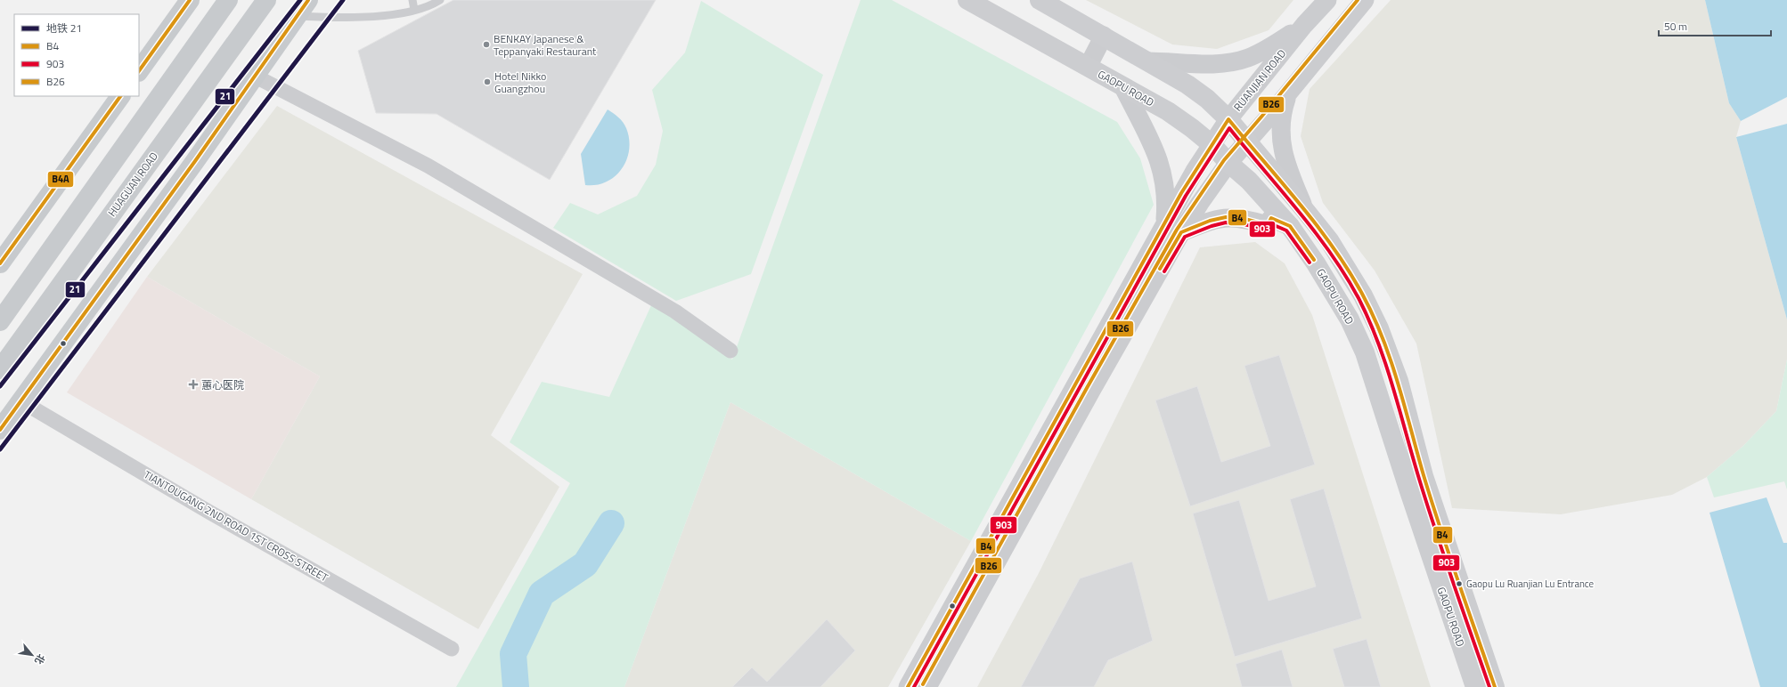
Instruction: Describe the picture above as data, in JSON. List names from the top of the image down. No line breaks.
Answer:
{"streets":{"main road":["GAOPU ROAD","HUAGUAN ROAD"],"street":["RUANJIAN ROAD","TIANTOUGANG 2ND ROAD 1ST CROSS STREET"]},"crossings":[["RUANJIAN ROAD","GAOPU ROAD"]],"places":{"other":["BENKAY Japanese & Teppanyaki Restaurant","Hotel Nikko Guangzhou","Gaopu Lu Ruanjian Lu Entrance"],"health":["蕙心医院"]},"lines":["metro line 21","transit line B26","transit line B4A","transit line B4","transit line 903"],"legend":["地铁 21","B4","903","B26"],"scale_bar":"50 m","north":"bottom right"}
